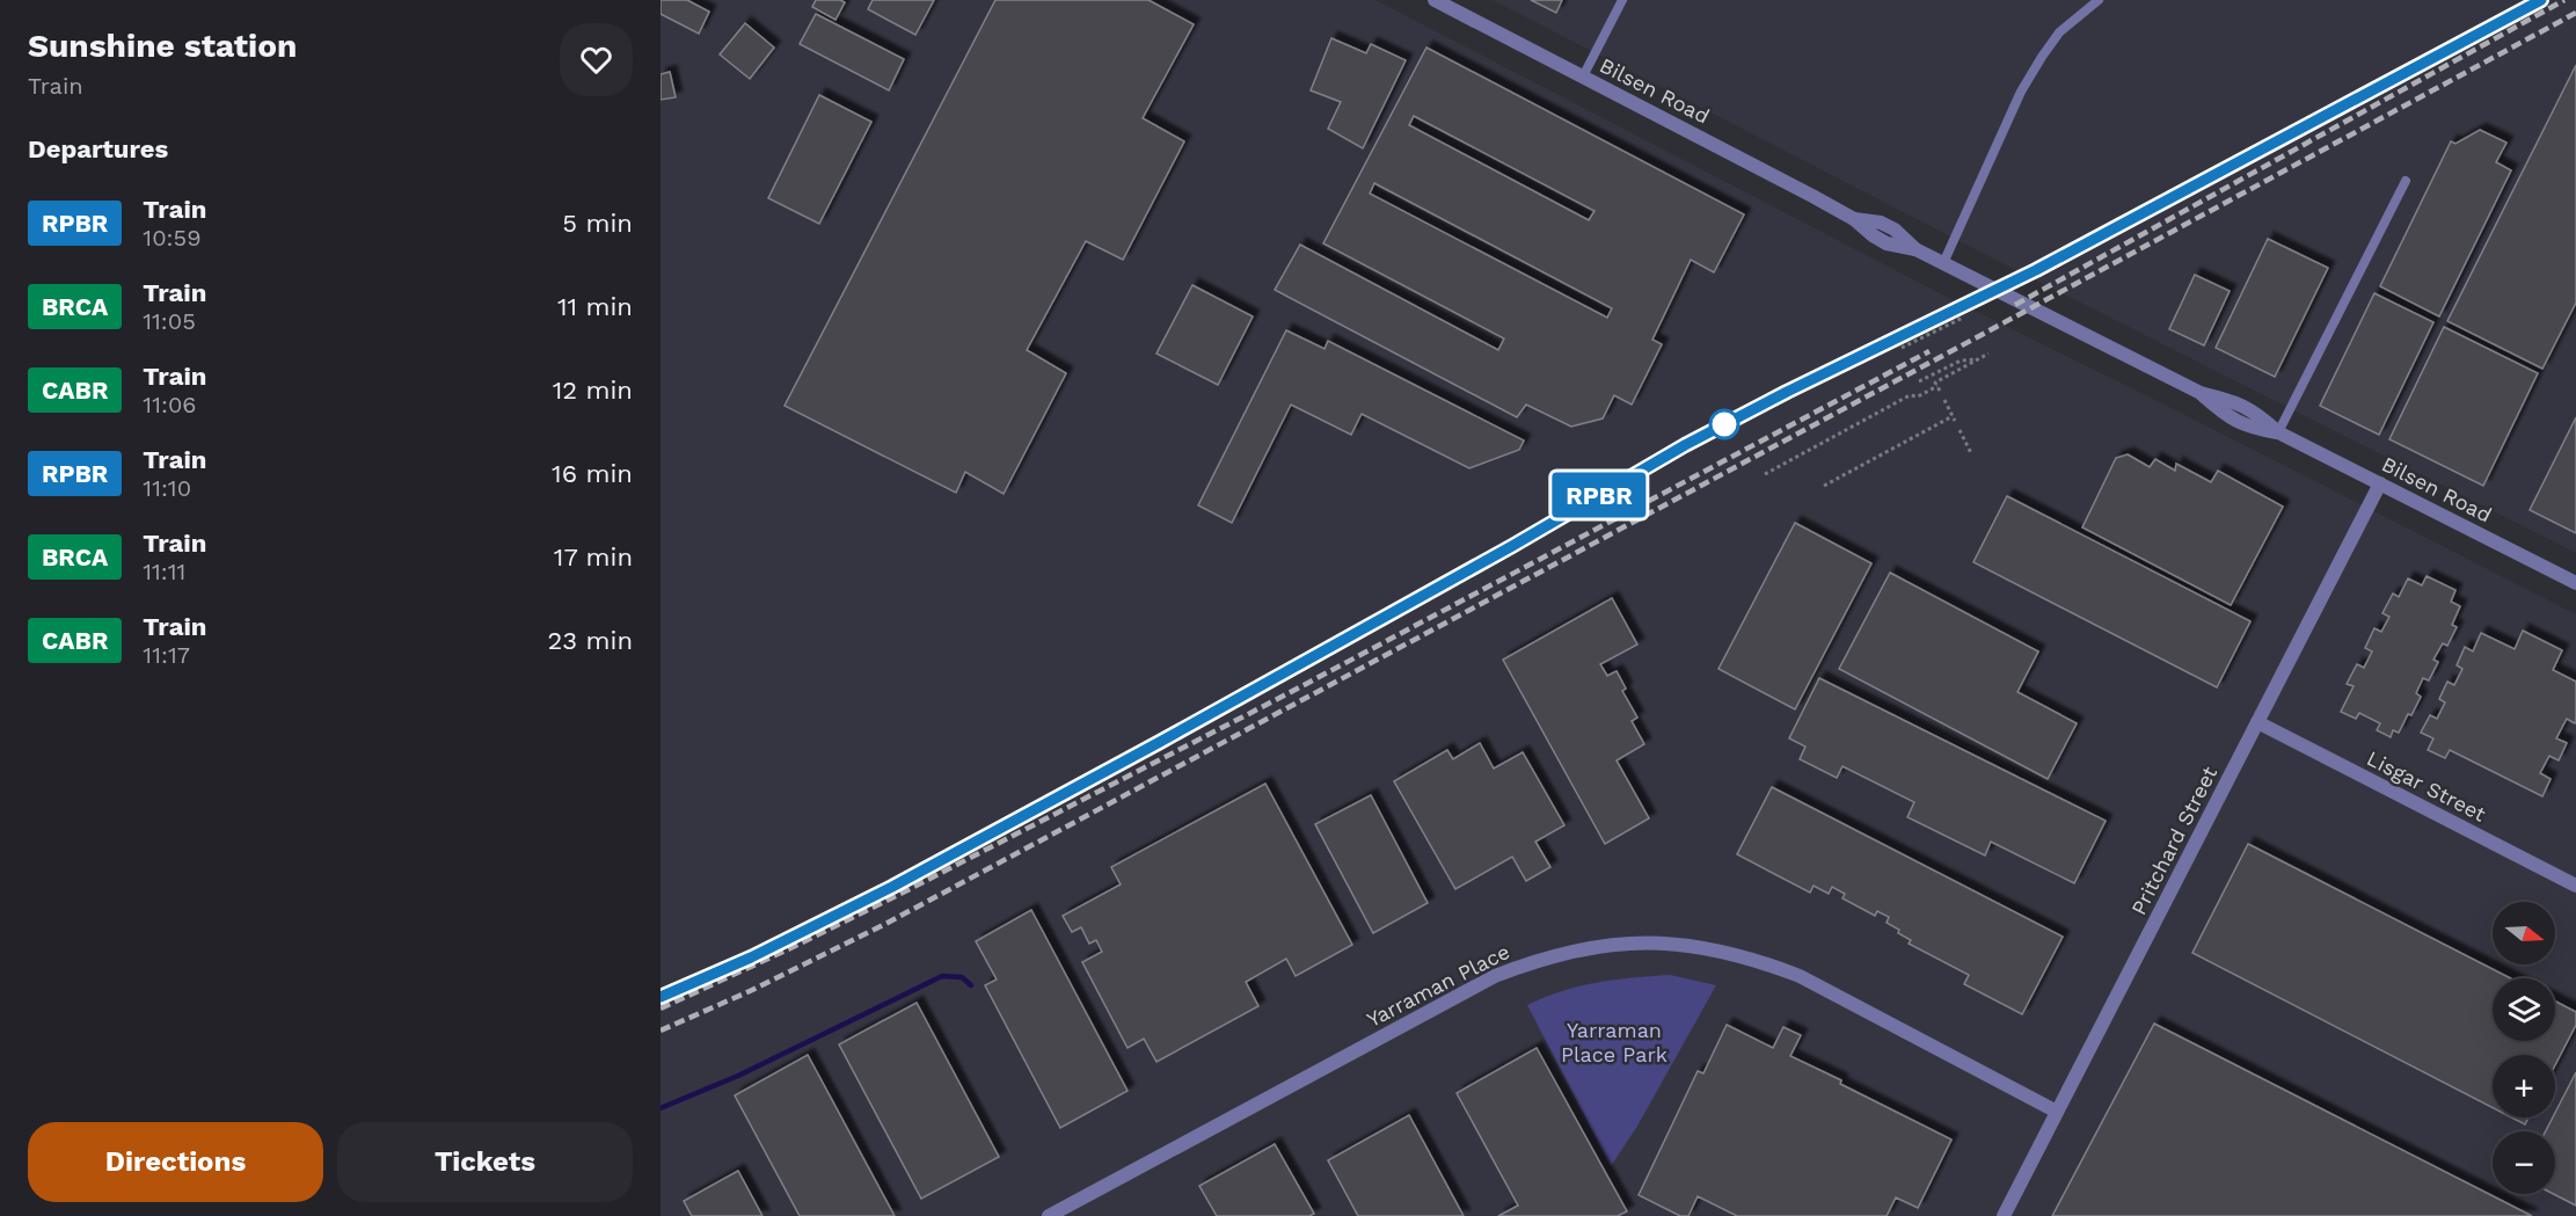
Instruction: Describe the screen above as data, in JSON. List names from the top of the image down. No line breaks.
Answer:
{"streets":{"street":["Bilsen Road","Lisgar Street","Pritchard Street","Yarraman Place"]},"crossings":[["Bilsen Road","Pritchard Street"],["Lisgar Street","Pritchard Street"],["Pritchard Street","Yarraman Place"]],"parks":["Yarraman Place Park"],"north":"right","page":{"heading":[["Sunshine station","Train"],"Departures"],"on_map":"RPBR","list":[{"mark":"RPBR","name":"Train","note":"10:59","value":"5 min"},{"mark":"BRCA","name":"Train","note":"11:05","value":"11 min"},{"mark":"CABR","name":"Train","note":"11:06","value":"12 min"},{"mark":"RPBR","name":"Train","note":"11:10","value":"16 min"},{"mark":"BRCA","name":"Train","note":"11:11","value":"17 min"},{"mark":"CABR","name":"Train","note":"11:17","value":"23 min"}],"map_buttons":["+","−"],"buttons":["Directions","Tickets"]}}
